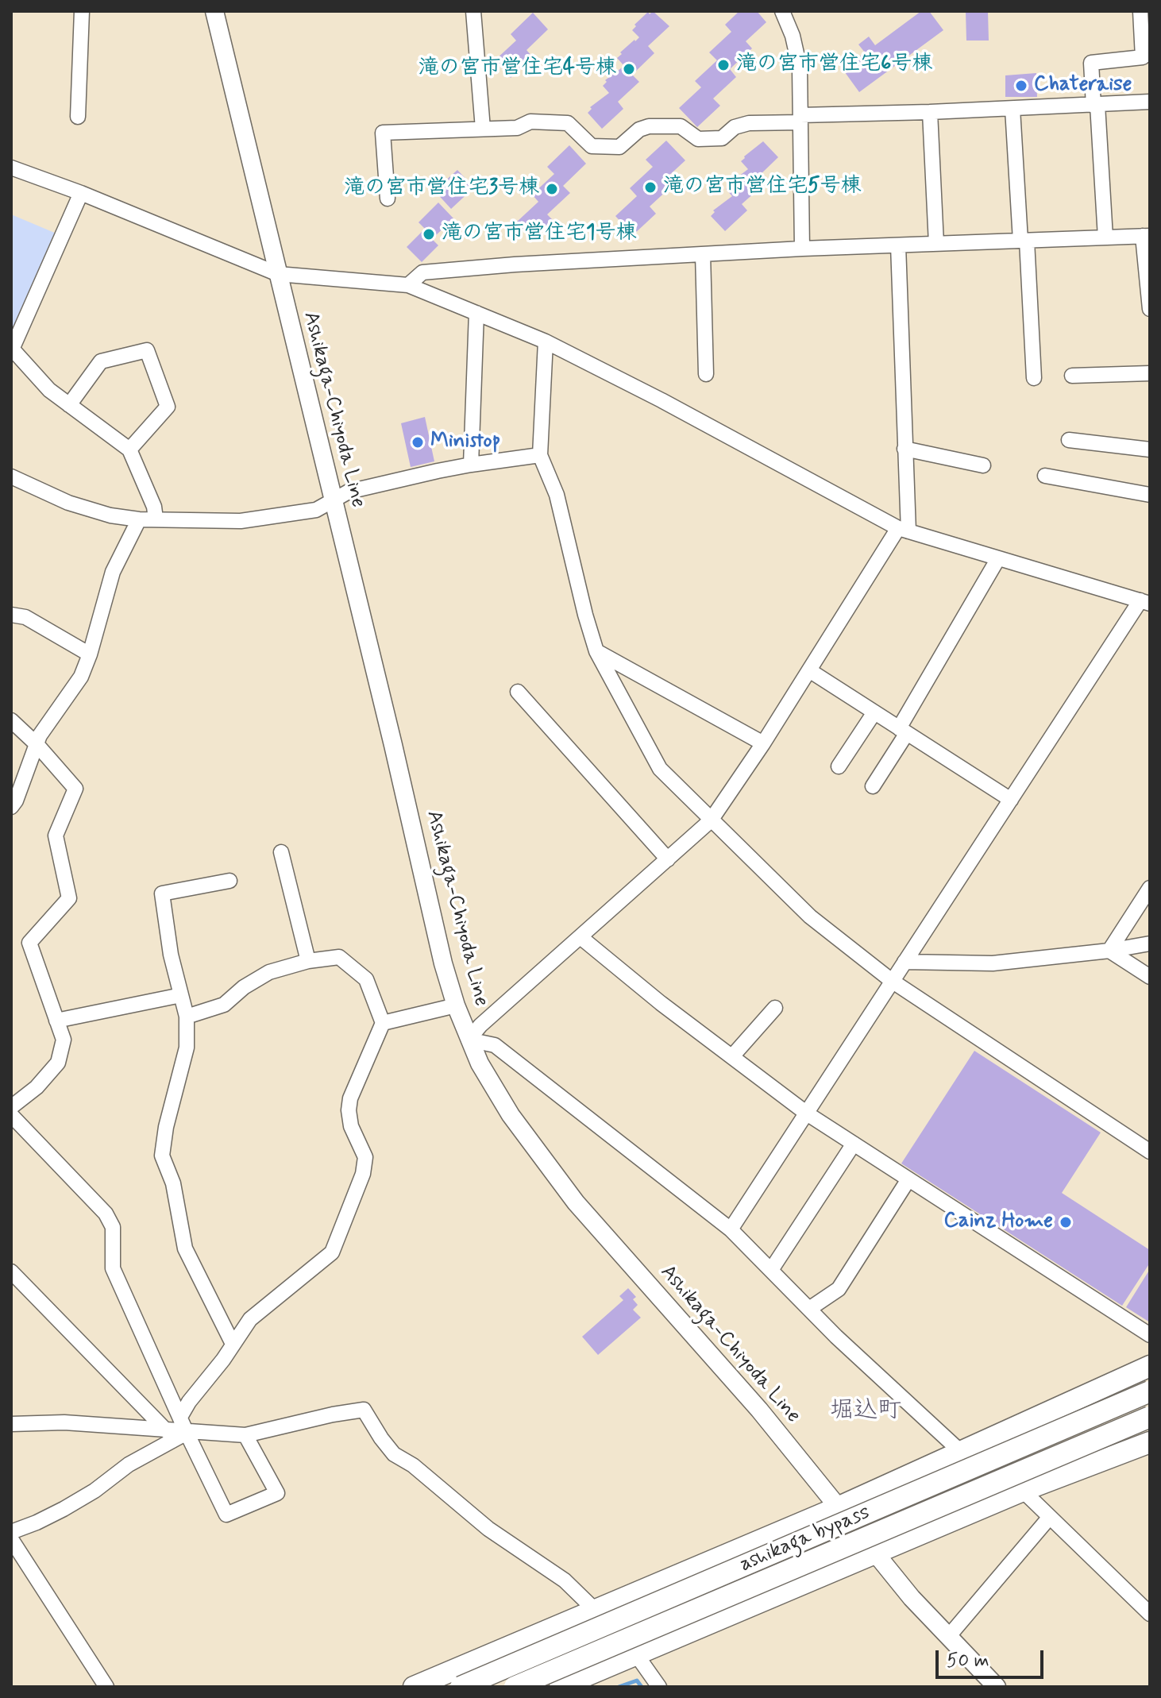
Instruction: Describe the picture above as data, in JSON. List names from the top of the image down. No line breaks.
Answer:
{"streets":{"highway":["ashikaga bypass"],"main road":["Ashikaga-Chiyoda Line"]},"districts":["堀込町"],"places":["滝の宮市営住宅6号棟","滝の宮市営住宅4号棟","Chateraise","滝の宮市営住宅5号棟","滝の宮市営住宅3号棟","滝の宮市営住宅1号棟","Ministop","Cainz Home"],"scale_bar":"50 m"}
